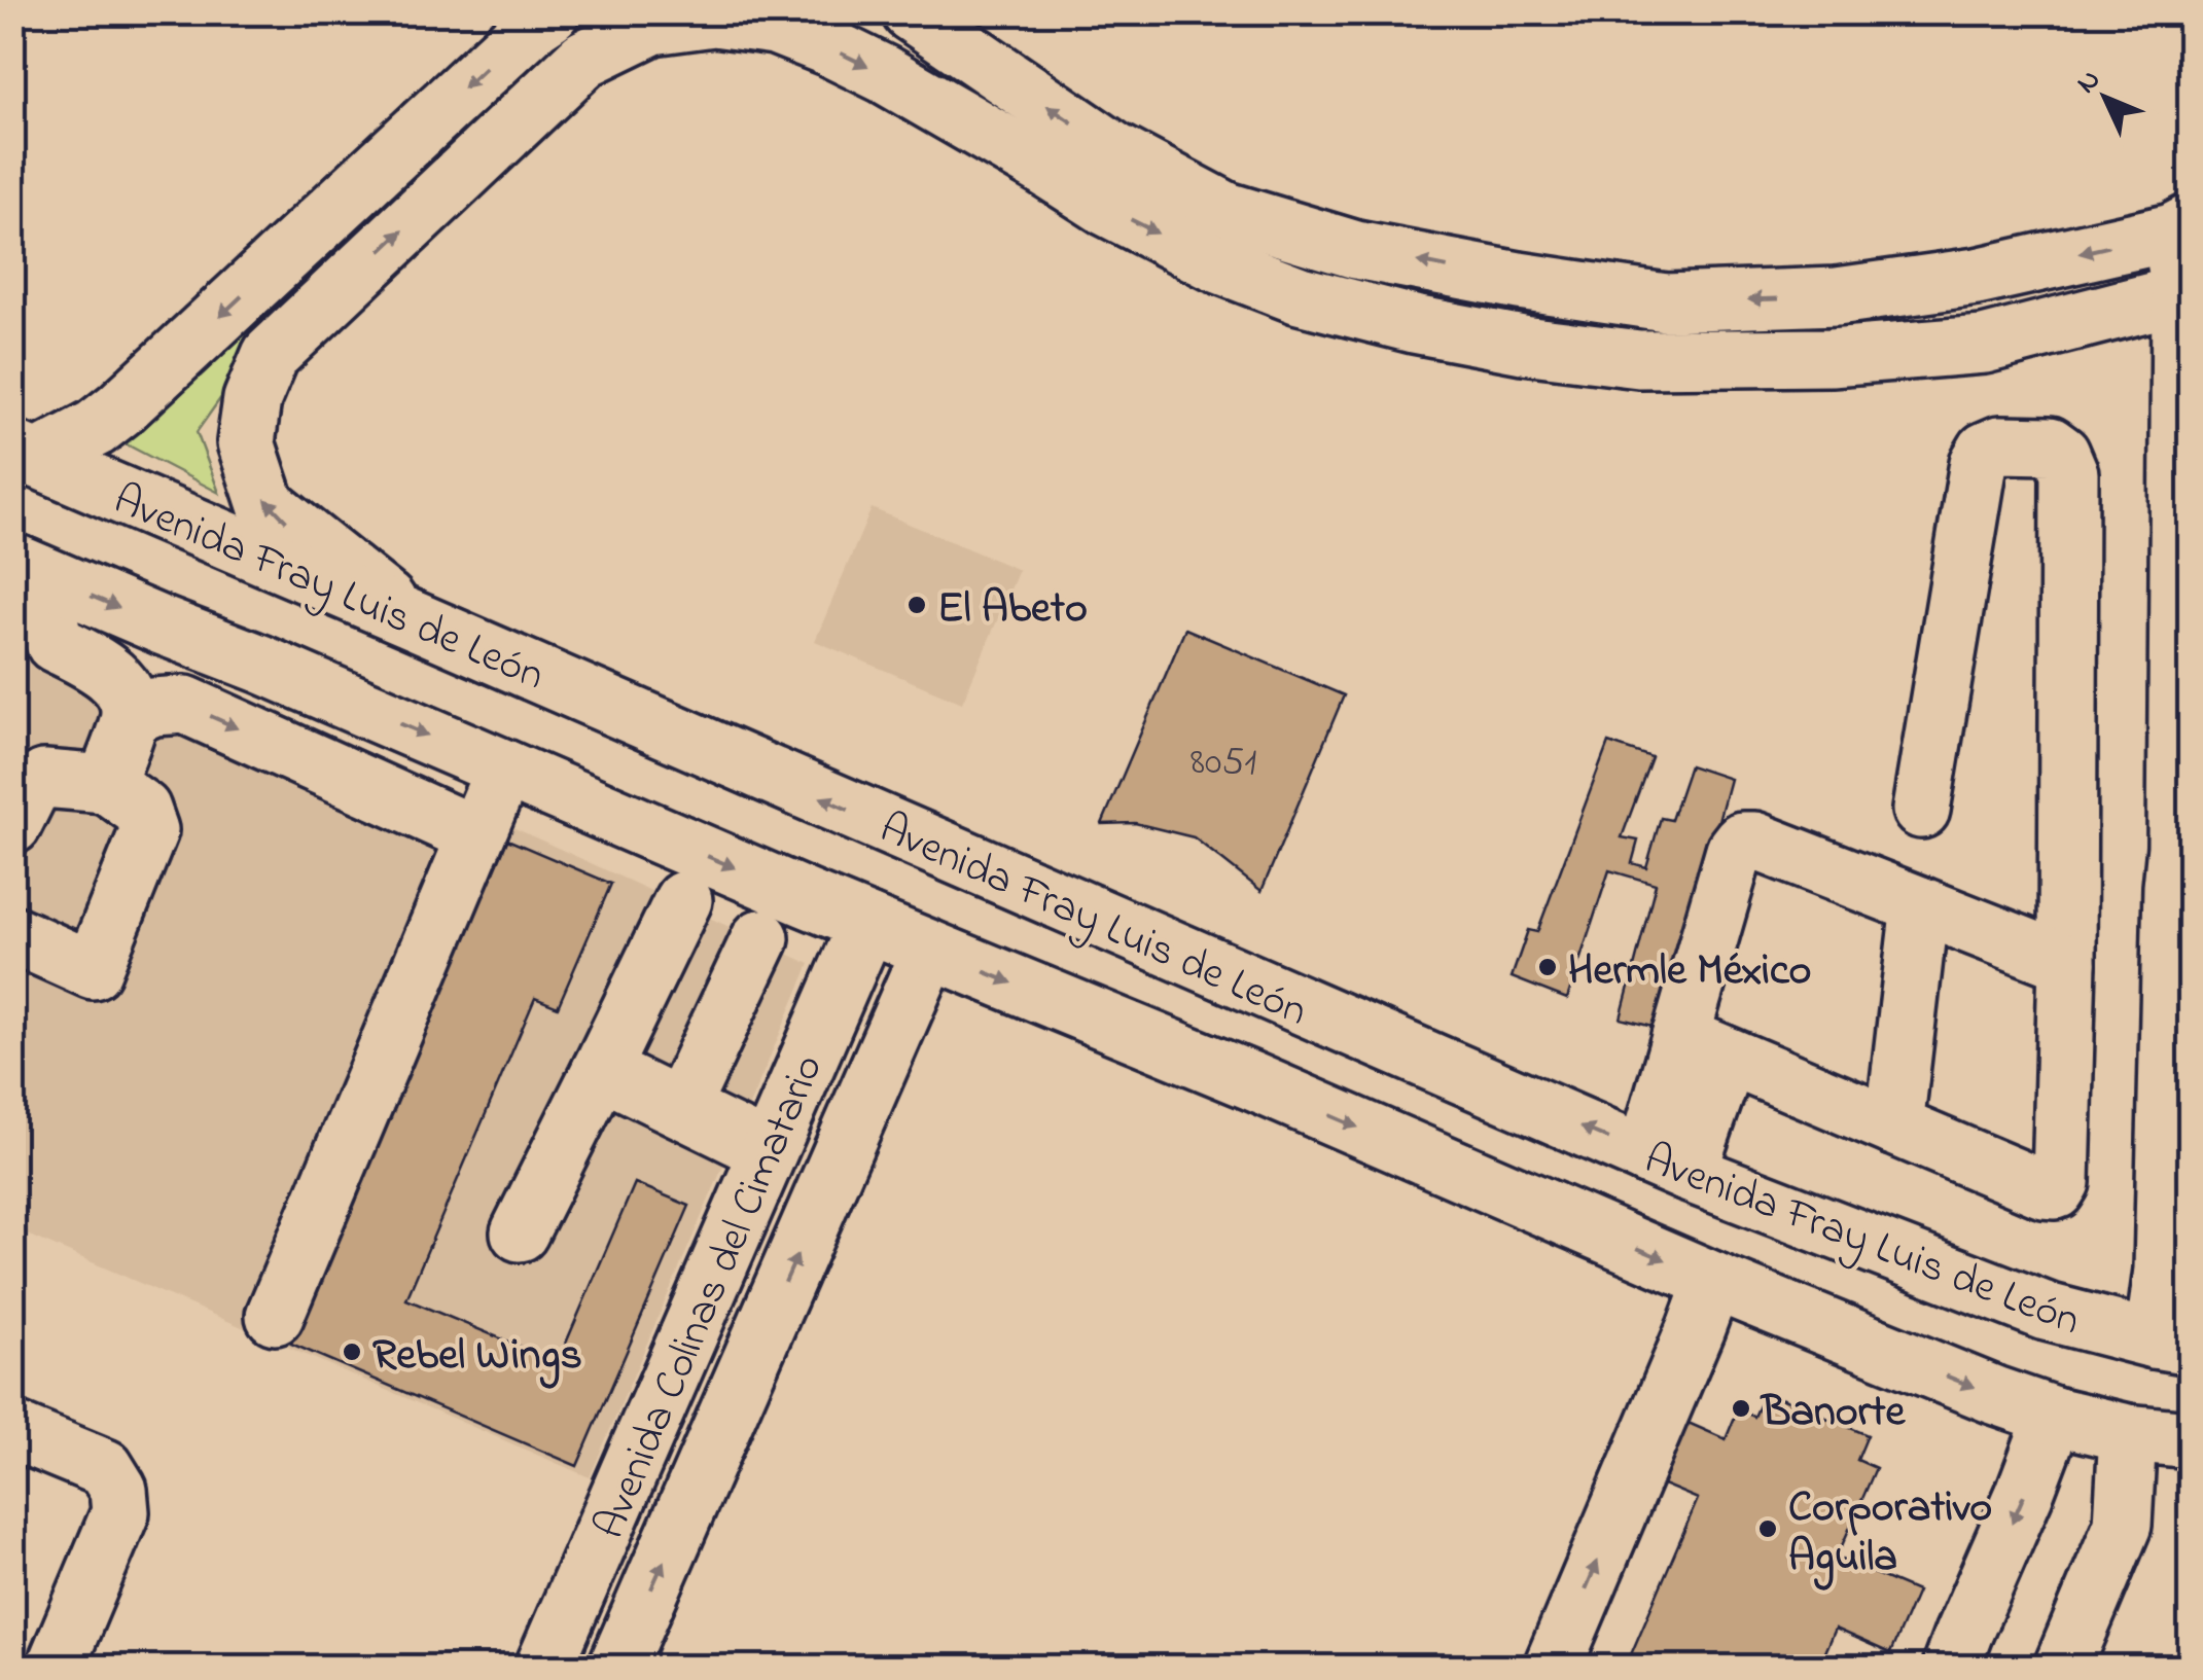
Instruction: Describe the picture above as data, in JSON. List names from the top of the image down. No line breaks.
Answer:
{"streets":{"street":["Avenida Fray Luis de León","Avenida Colinas del Cimatario"]},"crossings":[["Avenida Fray Luis de León","Avenida Colinas del Cimatario"]],"places":["El Abeto","Hermle México","Rebel Wings","Banorte","Corporativo Aguila"],"house_numbers":["8051"],"north":"top left"}
